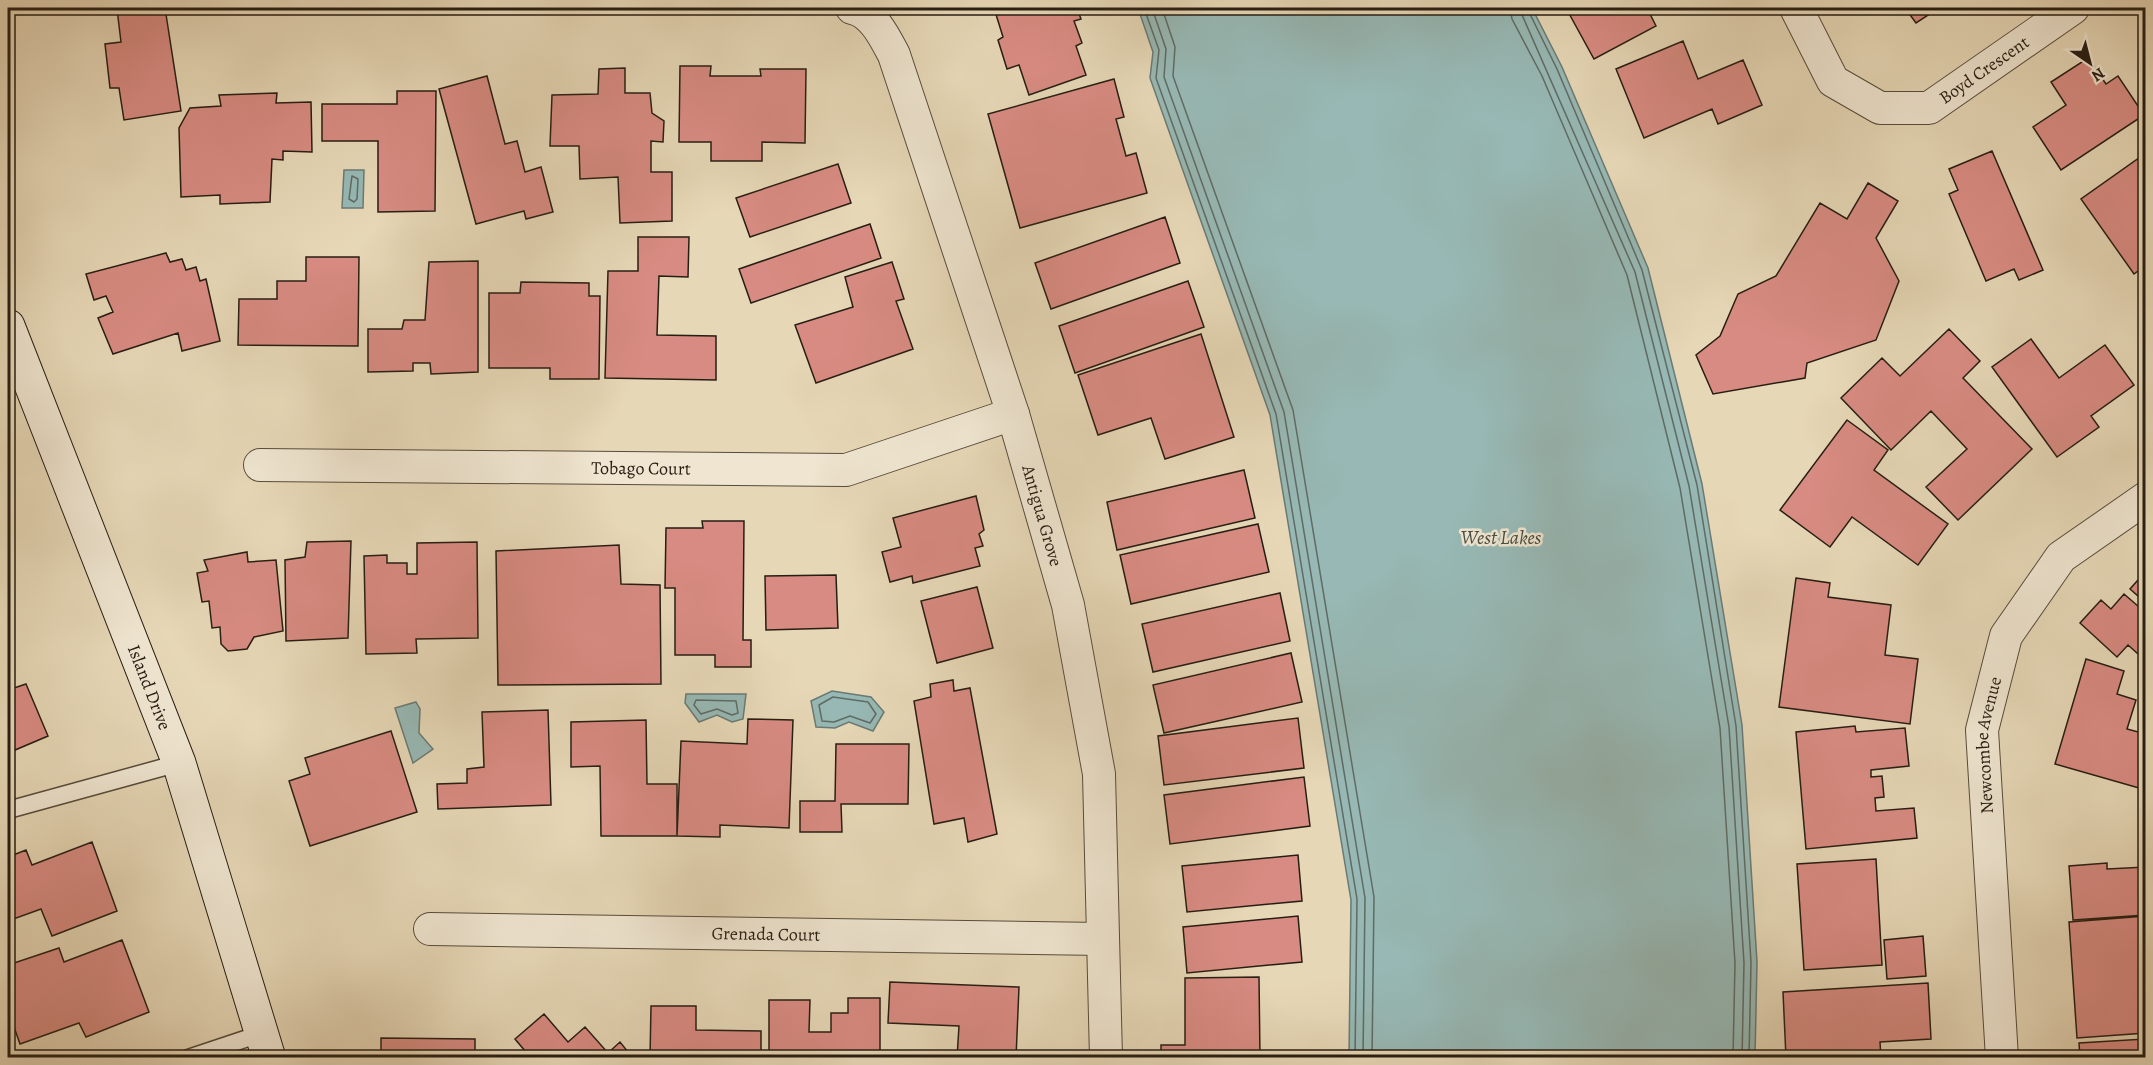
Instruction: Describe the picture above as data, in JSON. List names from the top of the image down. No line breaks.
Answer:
{"streets":{"street":["Boyd Crescent","Tobago Court","Antigua Grove","Island Drive","Newcombe Avenue","Grenada Court"]},"crossings":[["Tobago Court","Antigua Grove"],["Antigua Grove","Grenada Court"]],"water":["West Lakes"],"north":"bottom right"}
